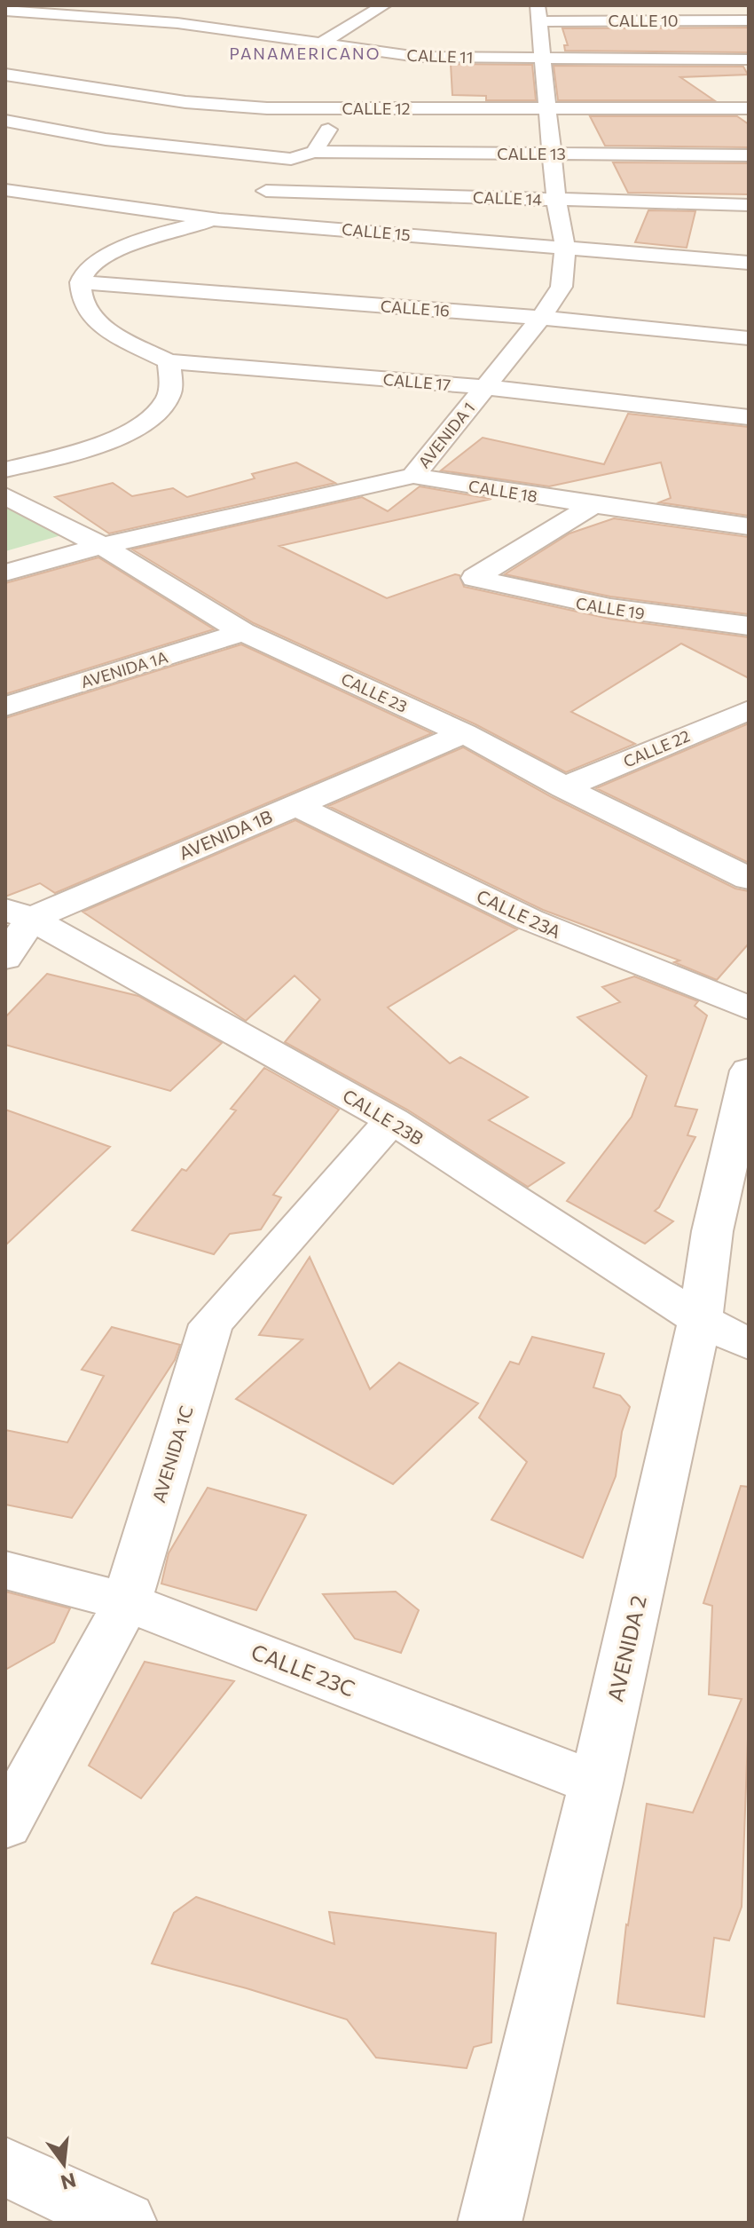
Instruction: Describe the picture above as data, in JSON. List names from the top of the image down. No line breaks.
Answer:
{"streets":{"street":["CALLE 10","CALLE 11","CALLE 12","CALLE 13","CALLE 14","CALLE 15","CALLE 16","CALLE 17","AVENIDA 1","CALLE 18","CALLE 19","AVENIDA 1A","CALLE 23","CALLE 22","AVENIDA 1B","CALLE 23A","CALLE 23B","AVENIDA 1C","AVENIDA 2","CALLE 23C"]},"crossings":[["CALLE 10","AVENIDA 1"],["CALLE 11","AVENIDA 1"],["CALLE 12","AVENIDA 1"],["CALLE 13","AVENIDA 1"],["CALLE 14","AVENIDA 1"],["CALLE 15","AVENIDA 1"],["CALLE 16","AVENIDA 1"],["CALLE 17","AVENIDA 1"],["AVENIDA 1","CALLE 18"],["AVENIDA 1","CALLE 23"],["CALLE 18","CALLE 19"],["AVENIDA 1A","CALLE 23"],["CALLE 23","CALLE 22"],["CALLE 23","AVENIDA 1B"],["AVENIDA 1B","CALLE 23A"],["AVENIDA 1B","CALLE 23B"],["CALLE 23B","AVENIDA 1C"],["CALLE 23B","AVENIDA 2"],["AVENIDA 1C","CALLE 23C"],["AVENIDA 2","CALLE 23C"]],"districts":["PANAMERICANO"],"north":"bottom"}
